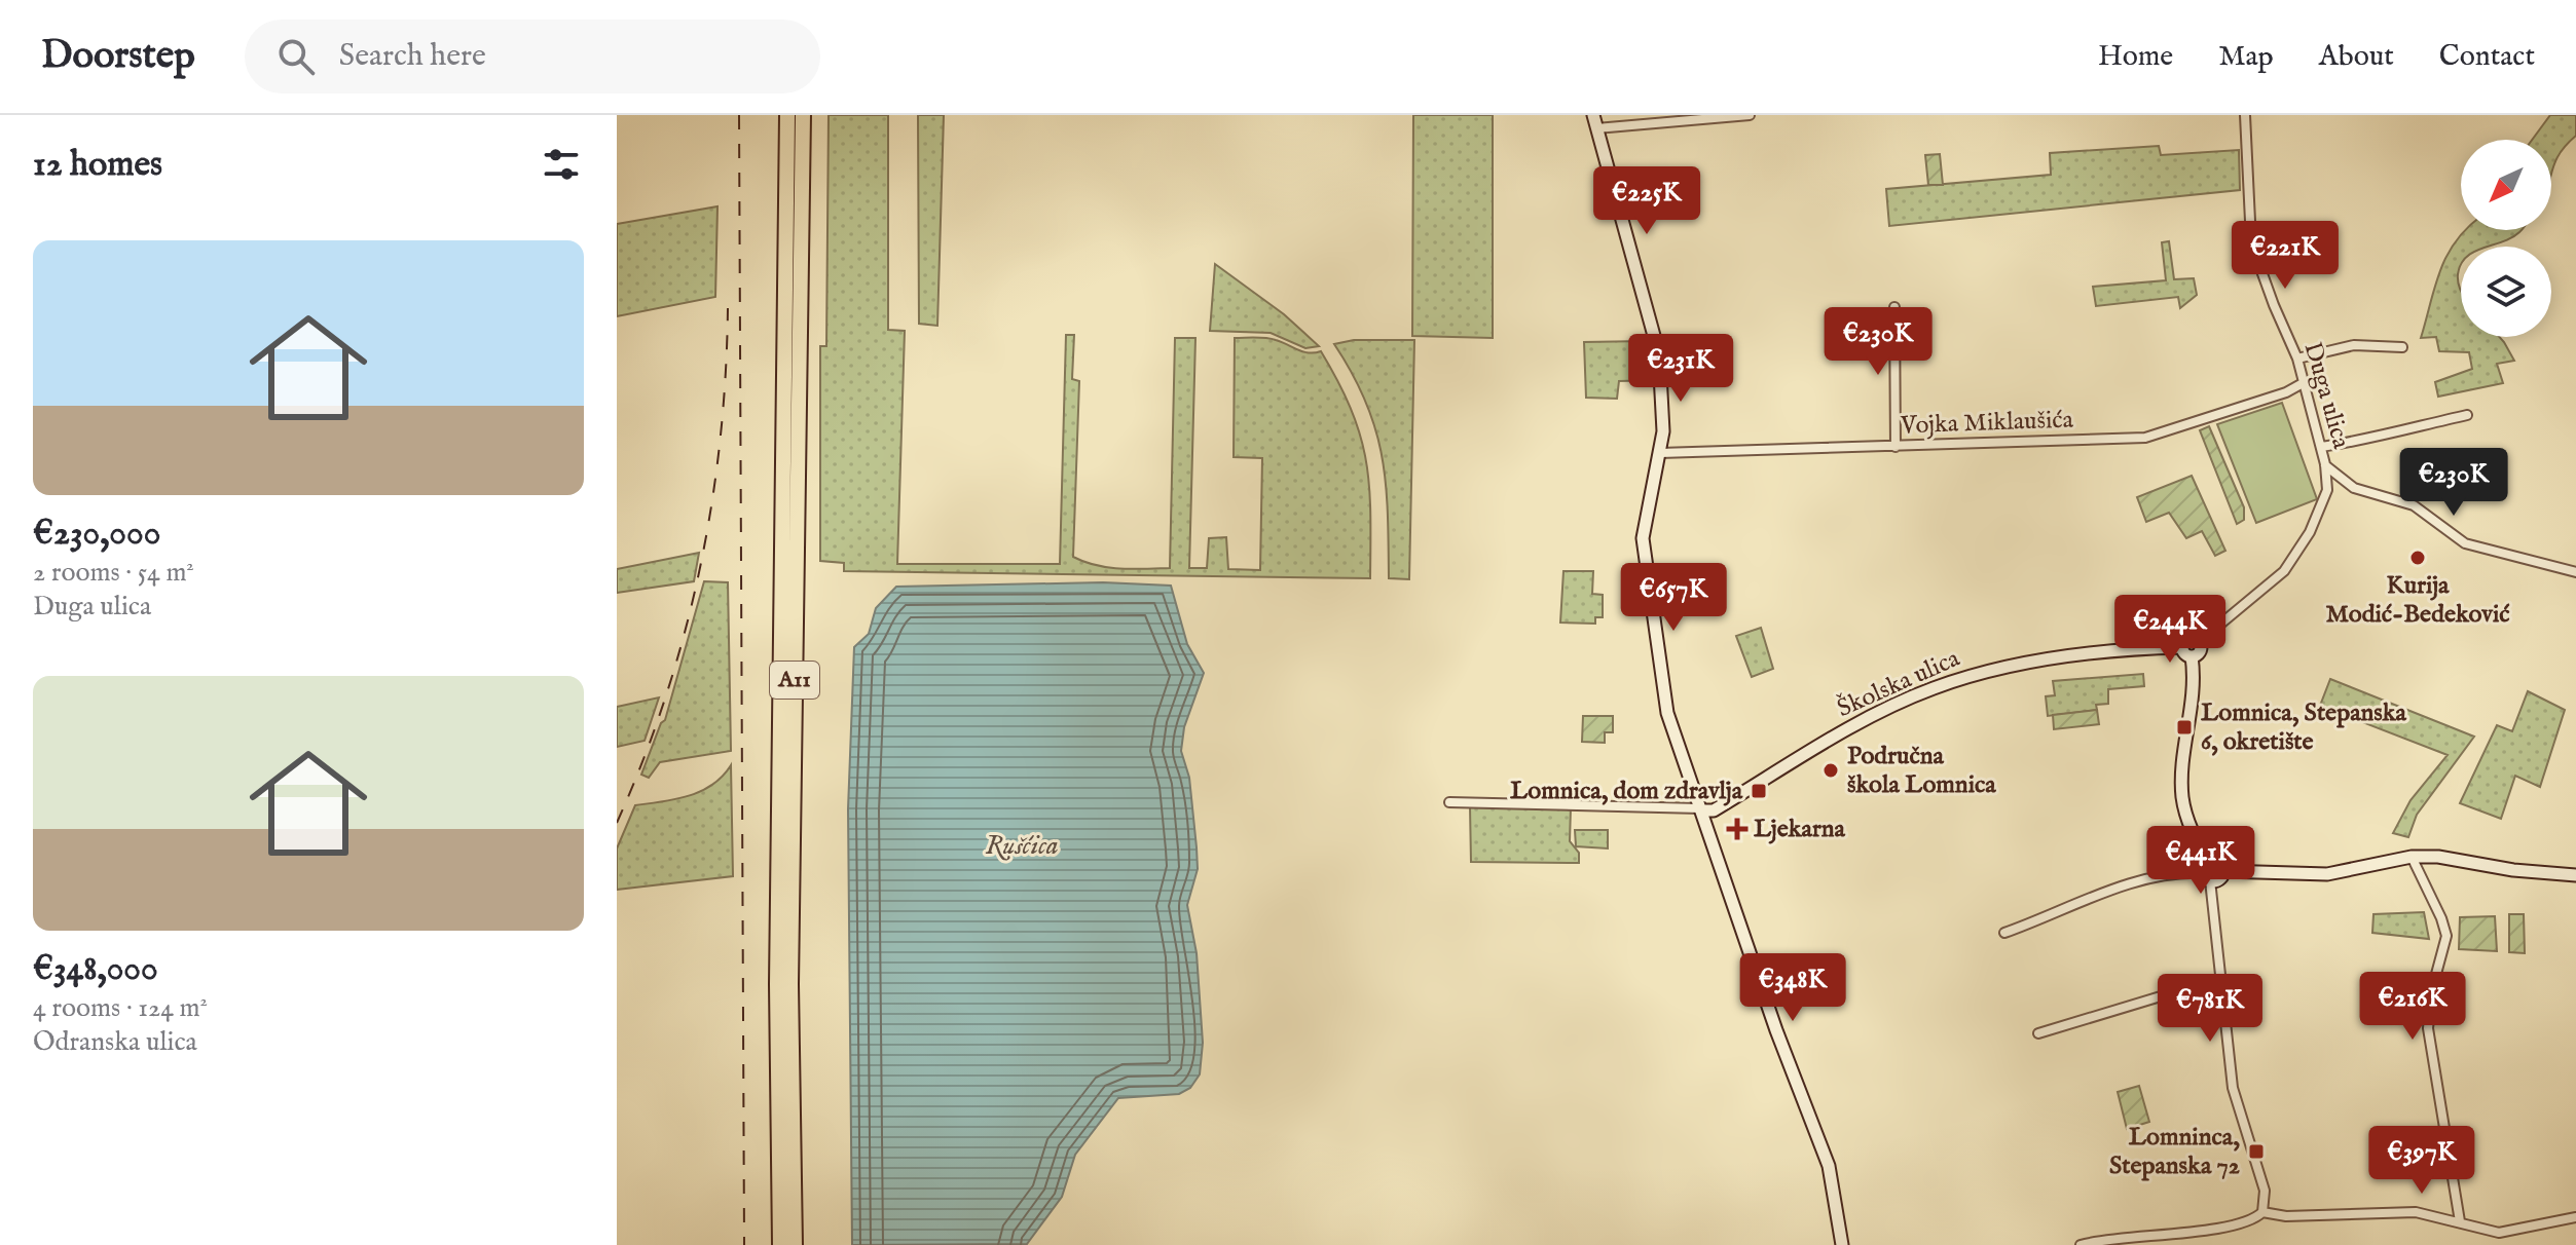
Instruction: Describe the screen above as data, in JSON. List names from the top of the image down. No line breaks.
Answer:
{"streets":{"highway":["A11"],"street":["Duga ulica","Vojka Miklaušića","Školska ulica"]},"crossings":[["Duga ulica","Vojka Miklaušića"],["Duga ulica","Školska ulica"]],"water":["Rušćica"],"places":{"other":["Kurija Modić-Bedeković","Područna škola Lomnica"],"transit":["Lomnica, Stepanska 6, okretište","Lomnica, dom zdravlja","Lomninca, Stepanska 72"],"health":["Ljekarna"]},"north":"bottom left","page":{"header":"Doorstep","search":"Search here","nav":["Home","Map","About","Contact"],"heading":"12 homes","price":["€225K","€221K","€230K","€231K","€230K","€657K","€244K","€441K","€348K","€216K","€781K","€397K"],"list":[{"name":"€230,000","note":"2 rooms · 54 m² · Duga ulica"},{"name":"€348,000","note":"4 rooms · 124 m² · Odranska ulica"}]}}
